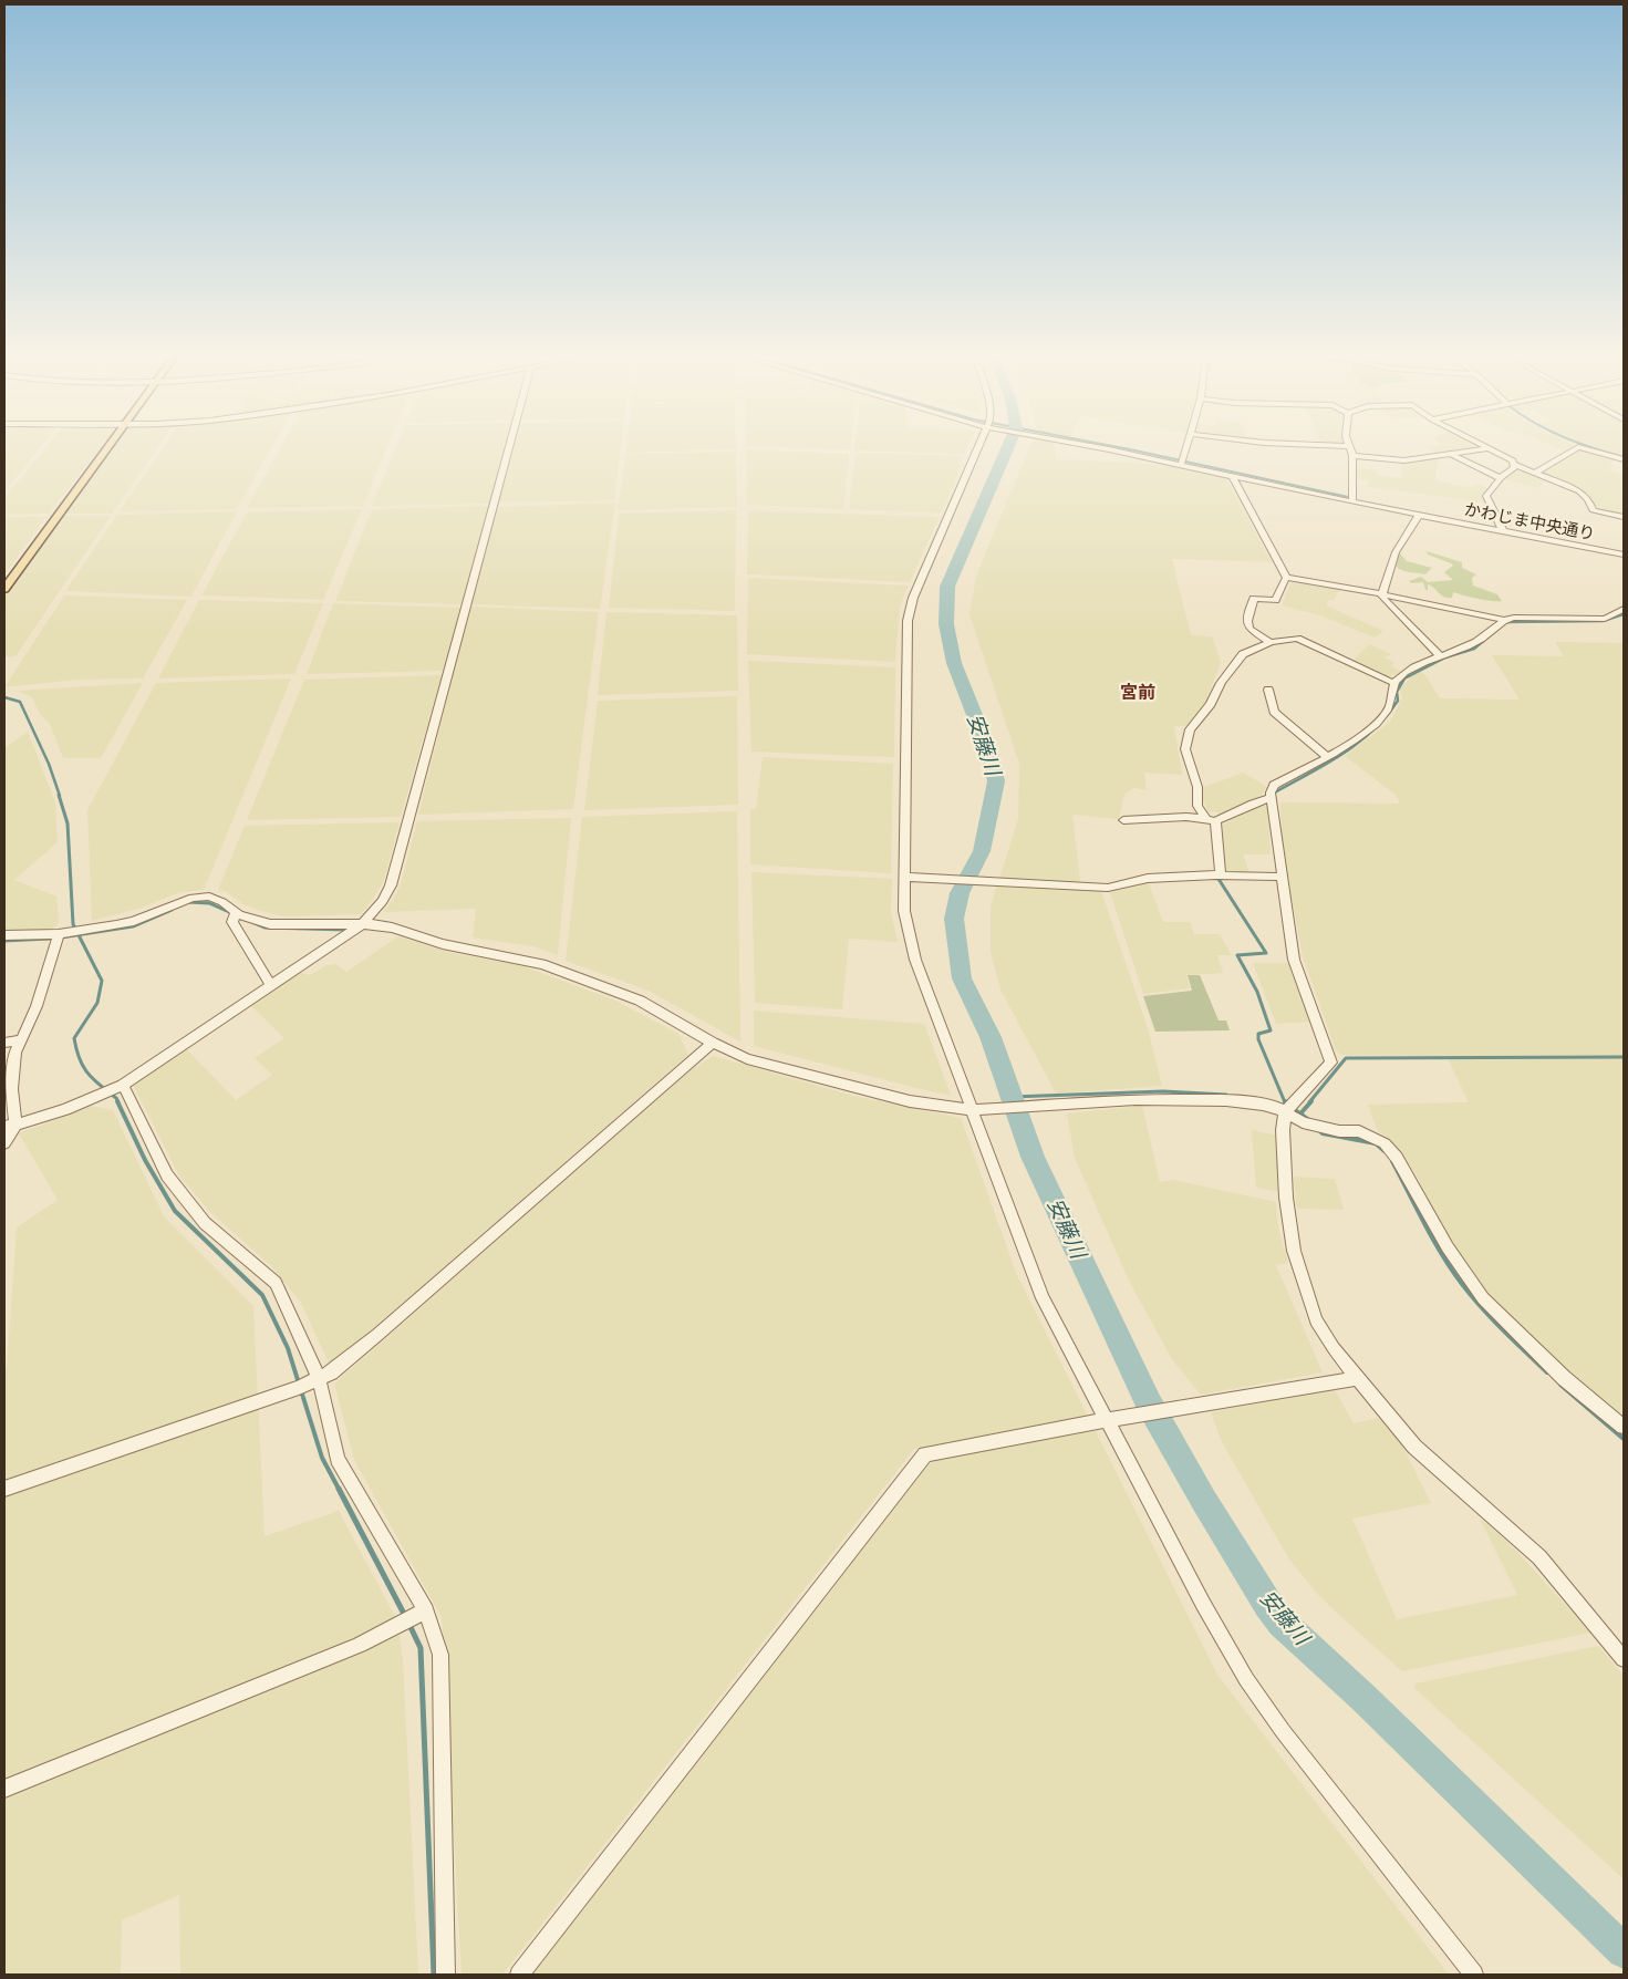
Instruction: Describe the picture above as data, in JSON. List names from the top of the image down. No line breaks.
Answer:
{"streets":{"street":["かわじま中央通り"]},"districts":["宮前"],"water":["安藤川"]}
